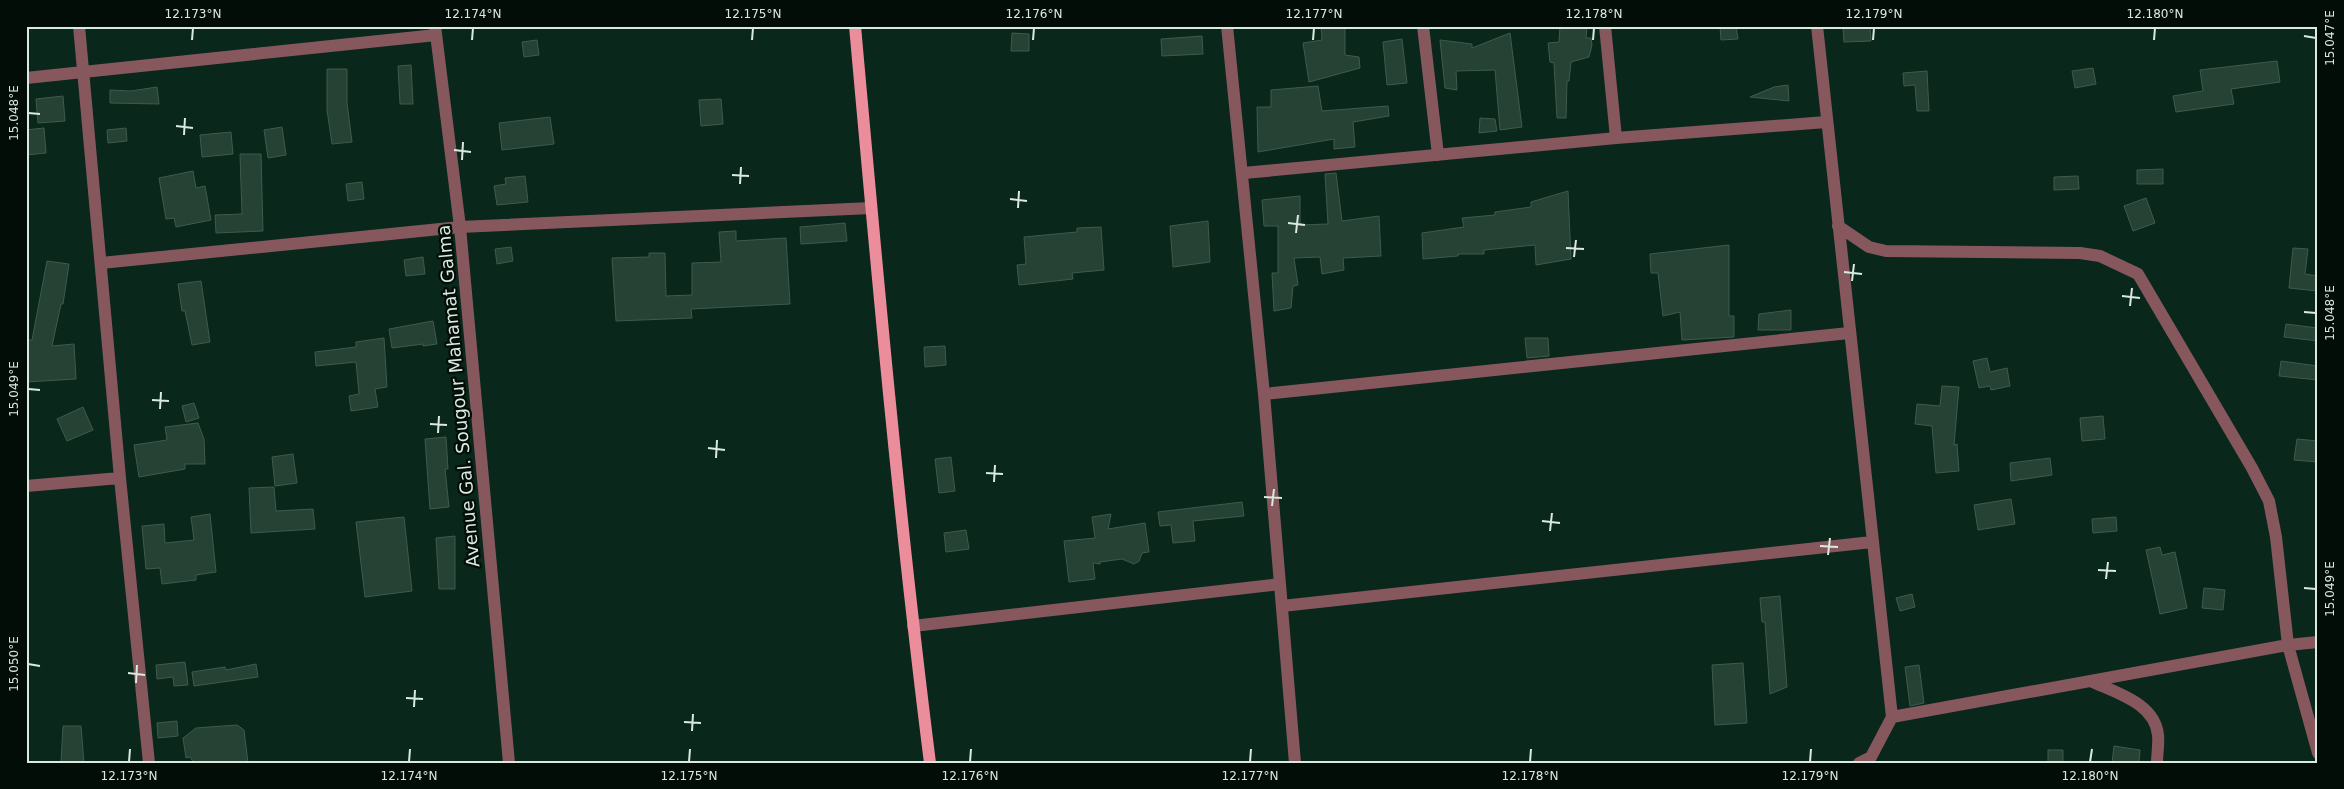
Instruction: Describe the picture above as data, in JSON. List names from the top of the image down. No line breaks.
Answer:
{"streets":{"street":["Avenue Gal. Sougour Mahamat Galma"]},"coordinates":["12.173°N","12.174°N","12.175°N","12.176°N","12.177°N","12.178°N","12.179°N","12.180°N","15.047°E","15.048°E","15.049°E","15.050°E"]}
